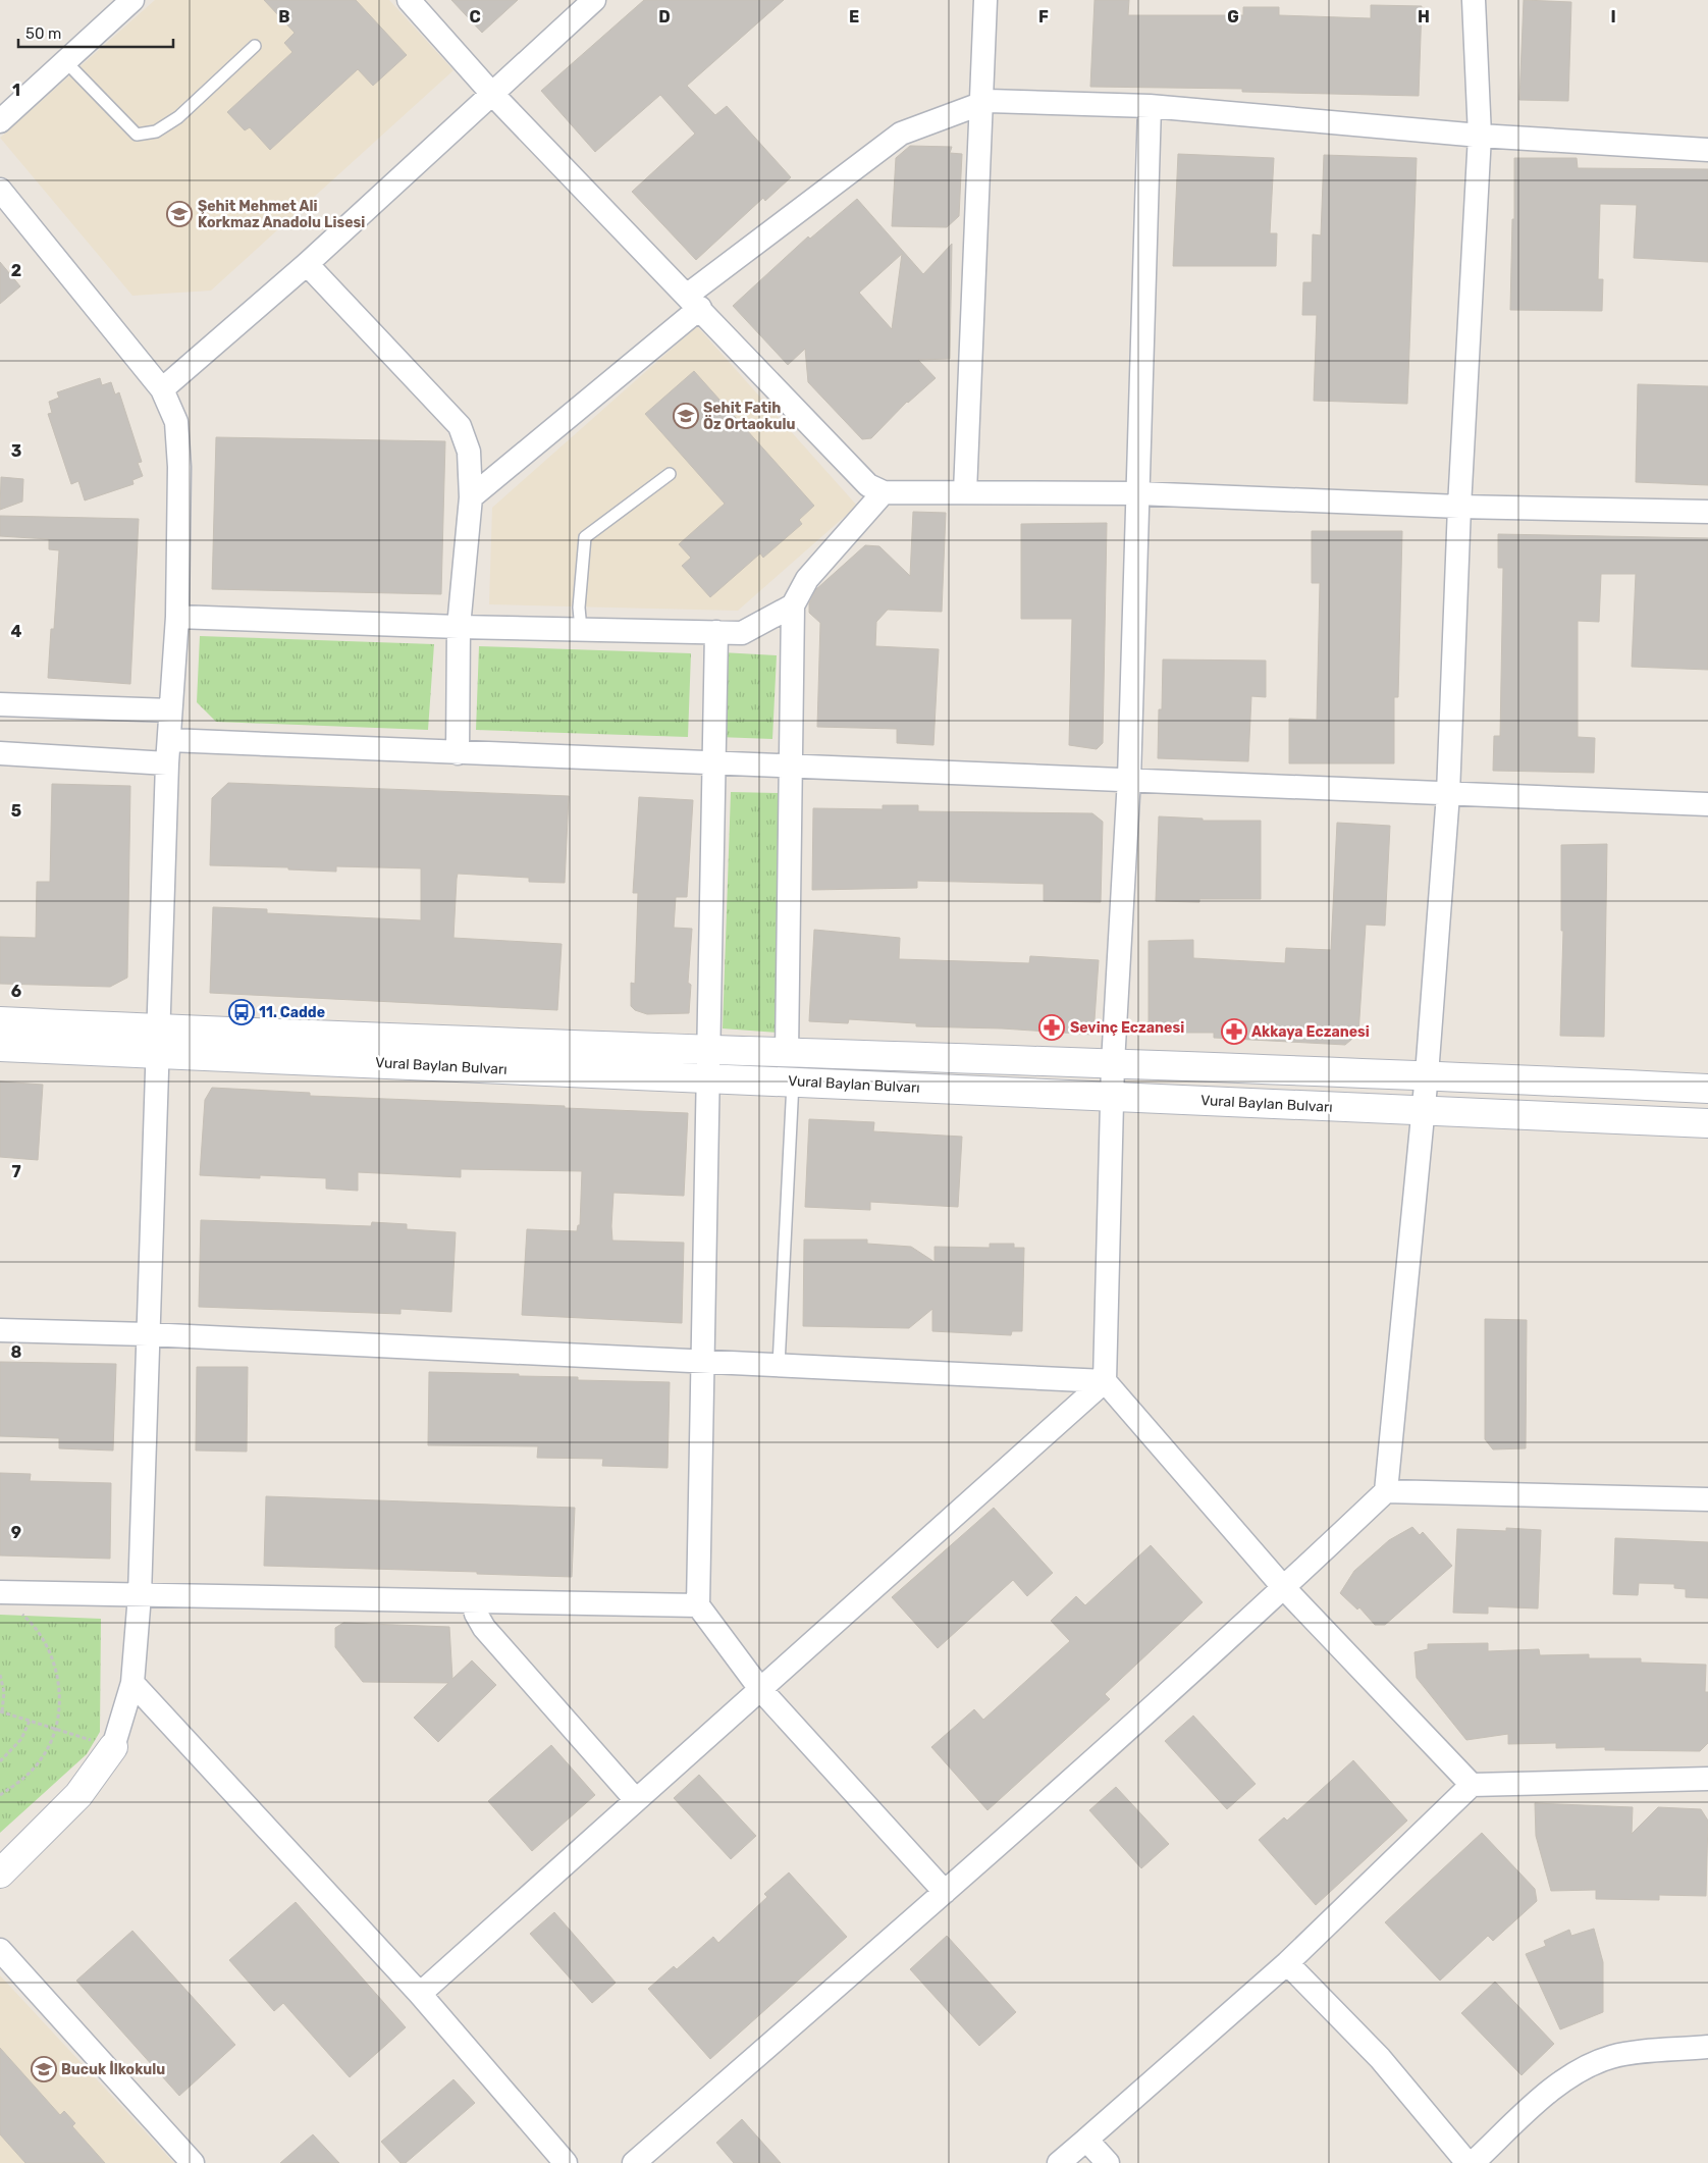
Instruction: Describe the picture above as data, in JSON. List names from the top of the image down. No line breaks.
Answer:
{"streets":{"main road":["Vural Baylan Bulvarı"]},"places":{"school or university":["Şehit Mehmet Ali Korkmaz Anadolu Lisesi","Şehit Fatih Öz Ortaokulu","Bucuk İlkokulu"],"bus stop":["11. Cadde"],"pharmacy":["Sevinç Eczanesi","Akkaya Eczanesi"]},"scale_bar":"50 m","grid":{"columns":["B","C","D","E","F","G","H","I"],"rows":["1","2","3","4","5","6","7","8","9"]}}
